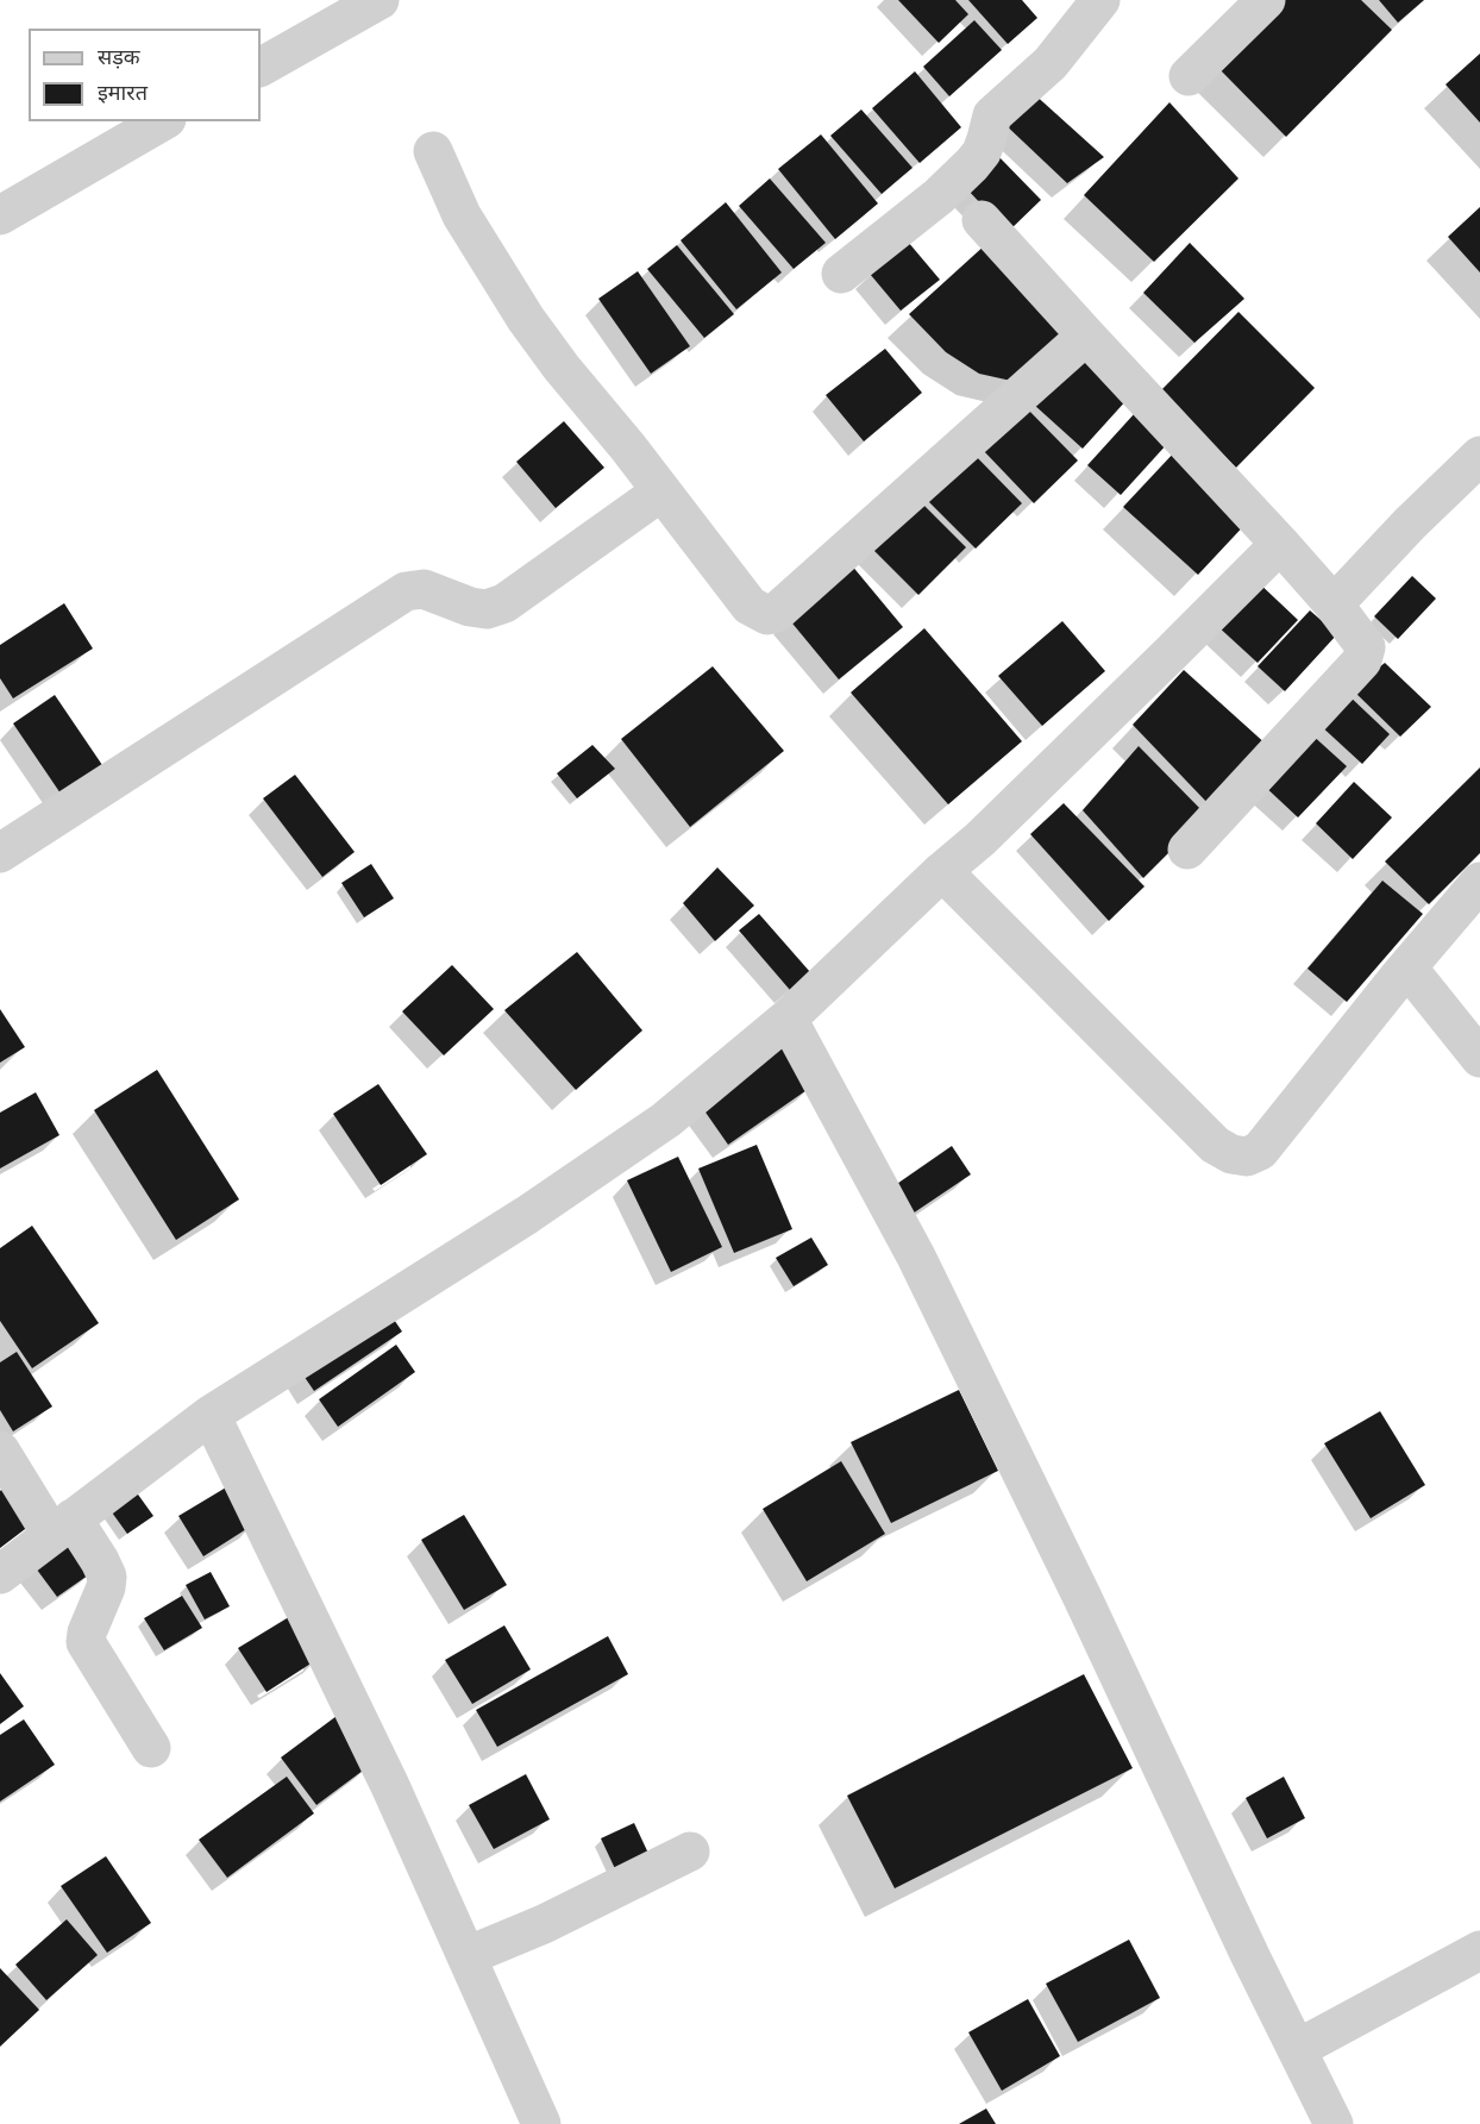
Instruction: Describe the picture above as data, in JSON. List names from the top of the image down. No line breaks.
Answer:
{"legend":["सड़क","इमारत"]}
